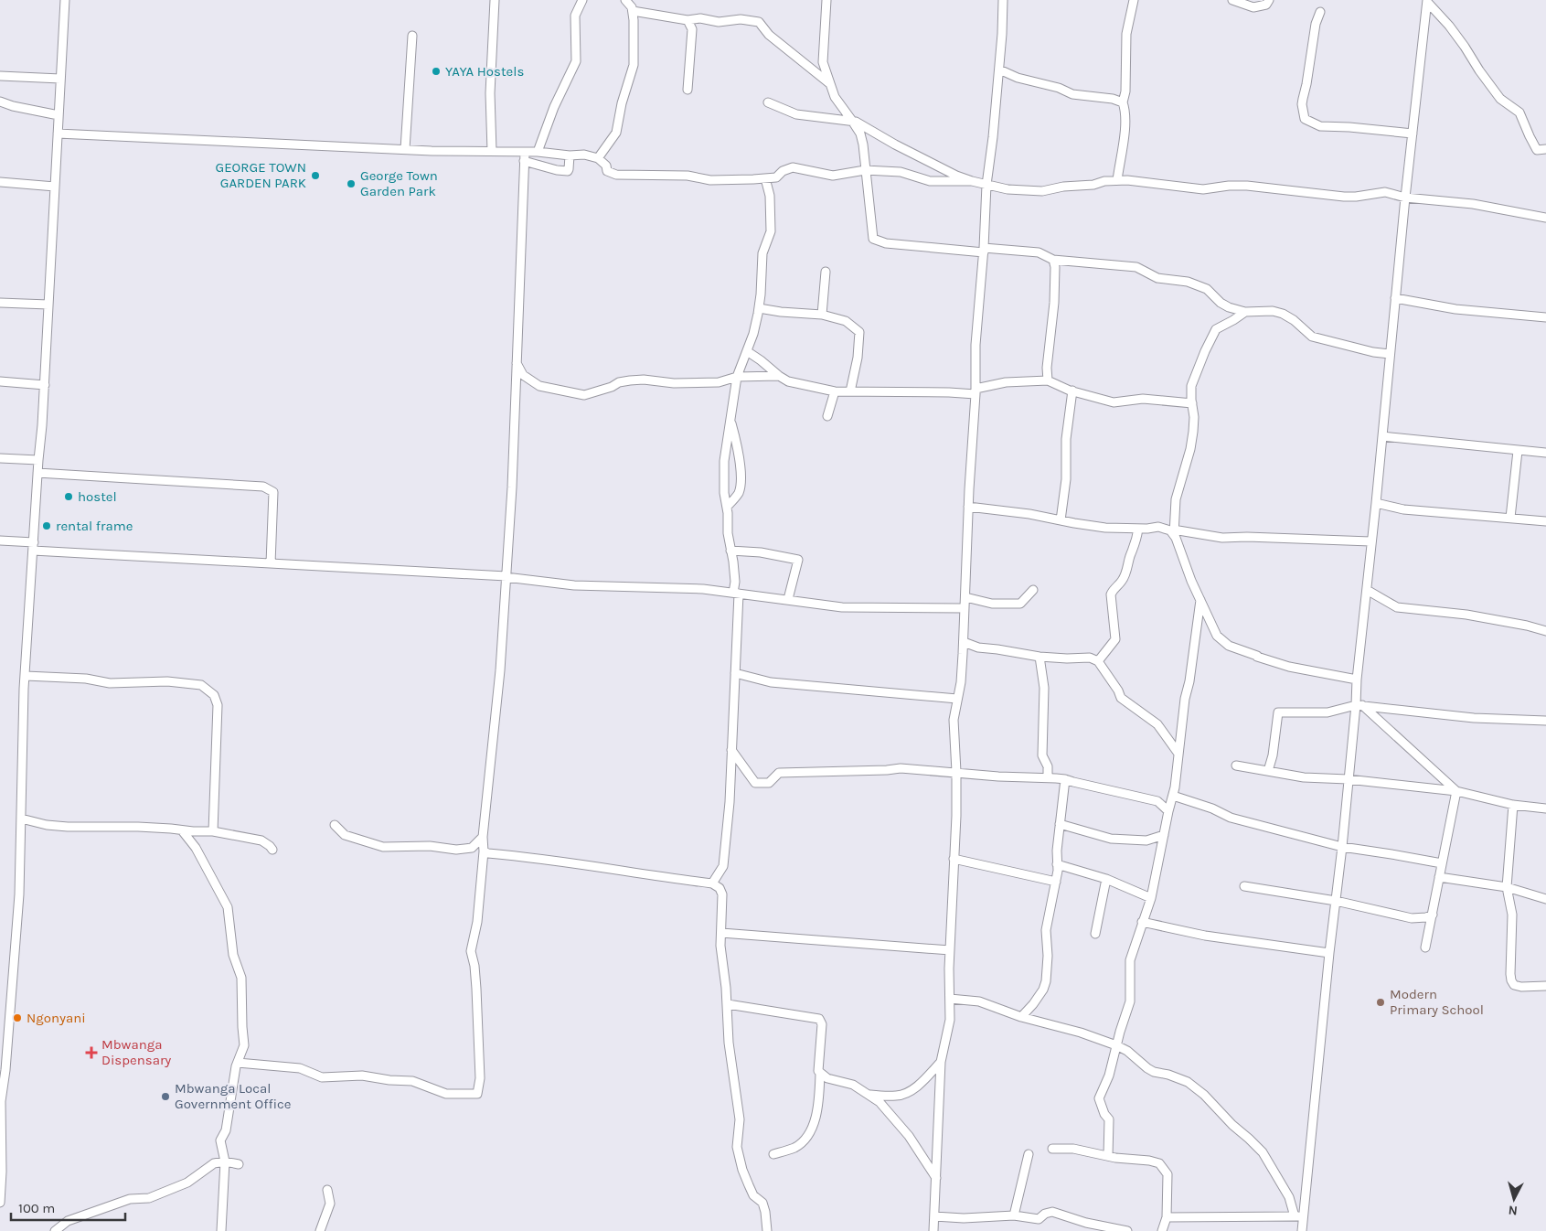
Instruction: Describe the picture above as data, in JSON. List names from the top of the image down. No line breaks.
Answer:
{"places":{"other":["YAYA Hostels","GEORGE TOWN GARDEN PARK","George Town Garden Park","hostel","rental frame","Modern Primary School","Ngonyani","Mbwanga Local Government Office"],"health":["Mbwanga Dispensary"]},"scale_bar":"100 m","north":"bottom"}
